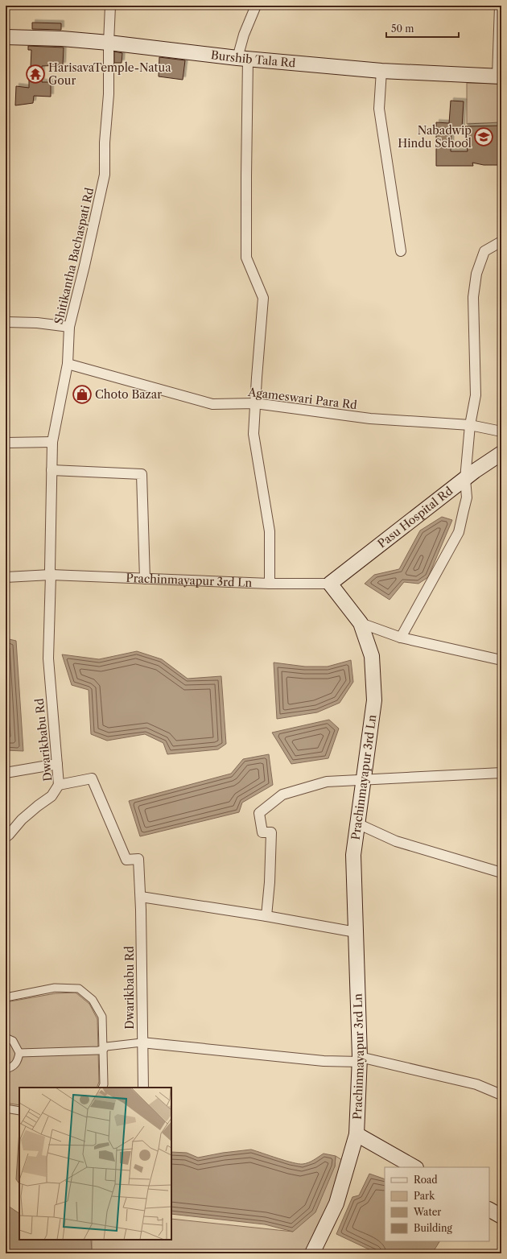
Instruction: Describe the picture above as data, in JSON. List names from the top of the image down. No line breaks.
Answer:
{"streets":{"main road":["Burshib Tala Rd","Pasu Hospital Rd","Prachinmayapur 3rd Ln"],"street":["Shitikantha Bachaspati Rd","Agameswari Para Rd","Dwarikbabu Rd"]},"crossings":[["Burshib Tala Rd","Shitikantha Bachaspati Rd"],["Shitikantha Bachaspati Rd","Agameswari Para Rd"],["Shitikantha Bachaspati Rd","Prachinmayapur 3rd Ln"],["Shitikantha Bachaspati Rd","Dwarikbabu Rd"],["Pasu Hospital Rd","Prachinmayapur 3rd Ln"],["Prachinmayapur 3rd Ln","Dwarikbabu Rd"]],"places":{"temple":["HarisavaTemple-Natua Gour"],"school or university":["Nabadwip Hindu School"],"shop":["Choto Bazar"]},"legend":["Road","Park","Water","Building"],"scale_bar":"50 m"}
